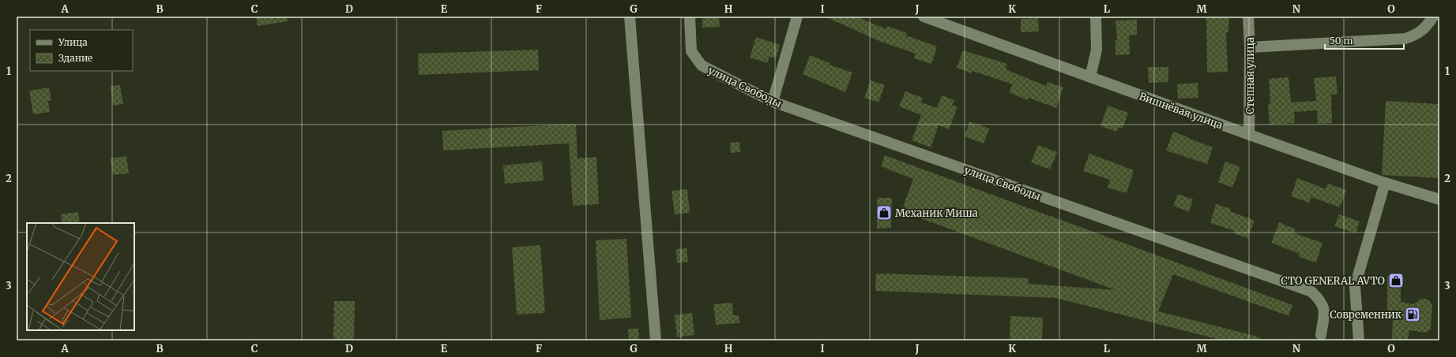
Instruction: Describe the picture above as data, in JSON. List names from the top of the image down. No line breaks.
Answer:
{"streets":{"street":["Степная улица","улица Свободы","Вишнёвая улица"]},"crossings":[["Степная улица","Вишнёвая улица"]],"places":{"shop":["Механик Миша","СТО GENERAL AVTO"],"fuel station":["Современник"]},"legend":["Улица","Здание"],"scale_bar":"50 m","grid":{"columns":["A","B","C","D","E","F","G","H","I","J","K","L","M","N","O"],"rows":["1","2","3"]}}
